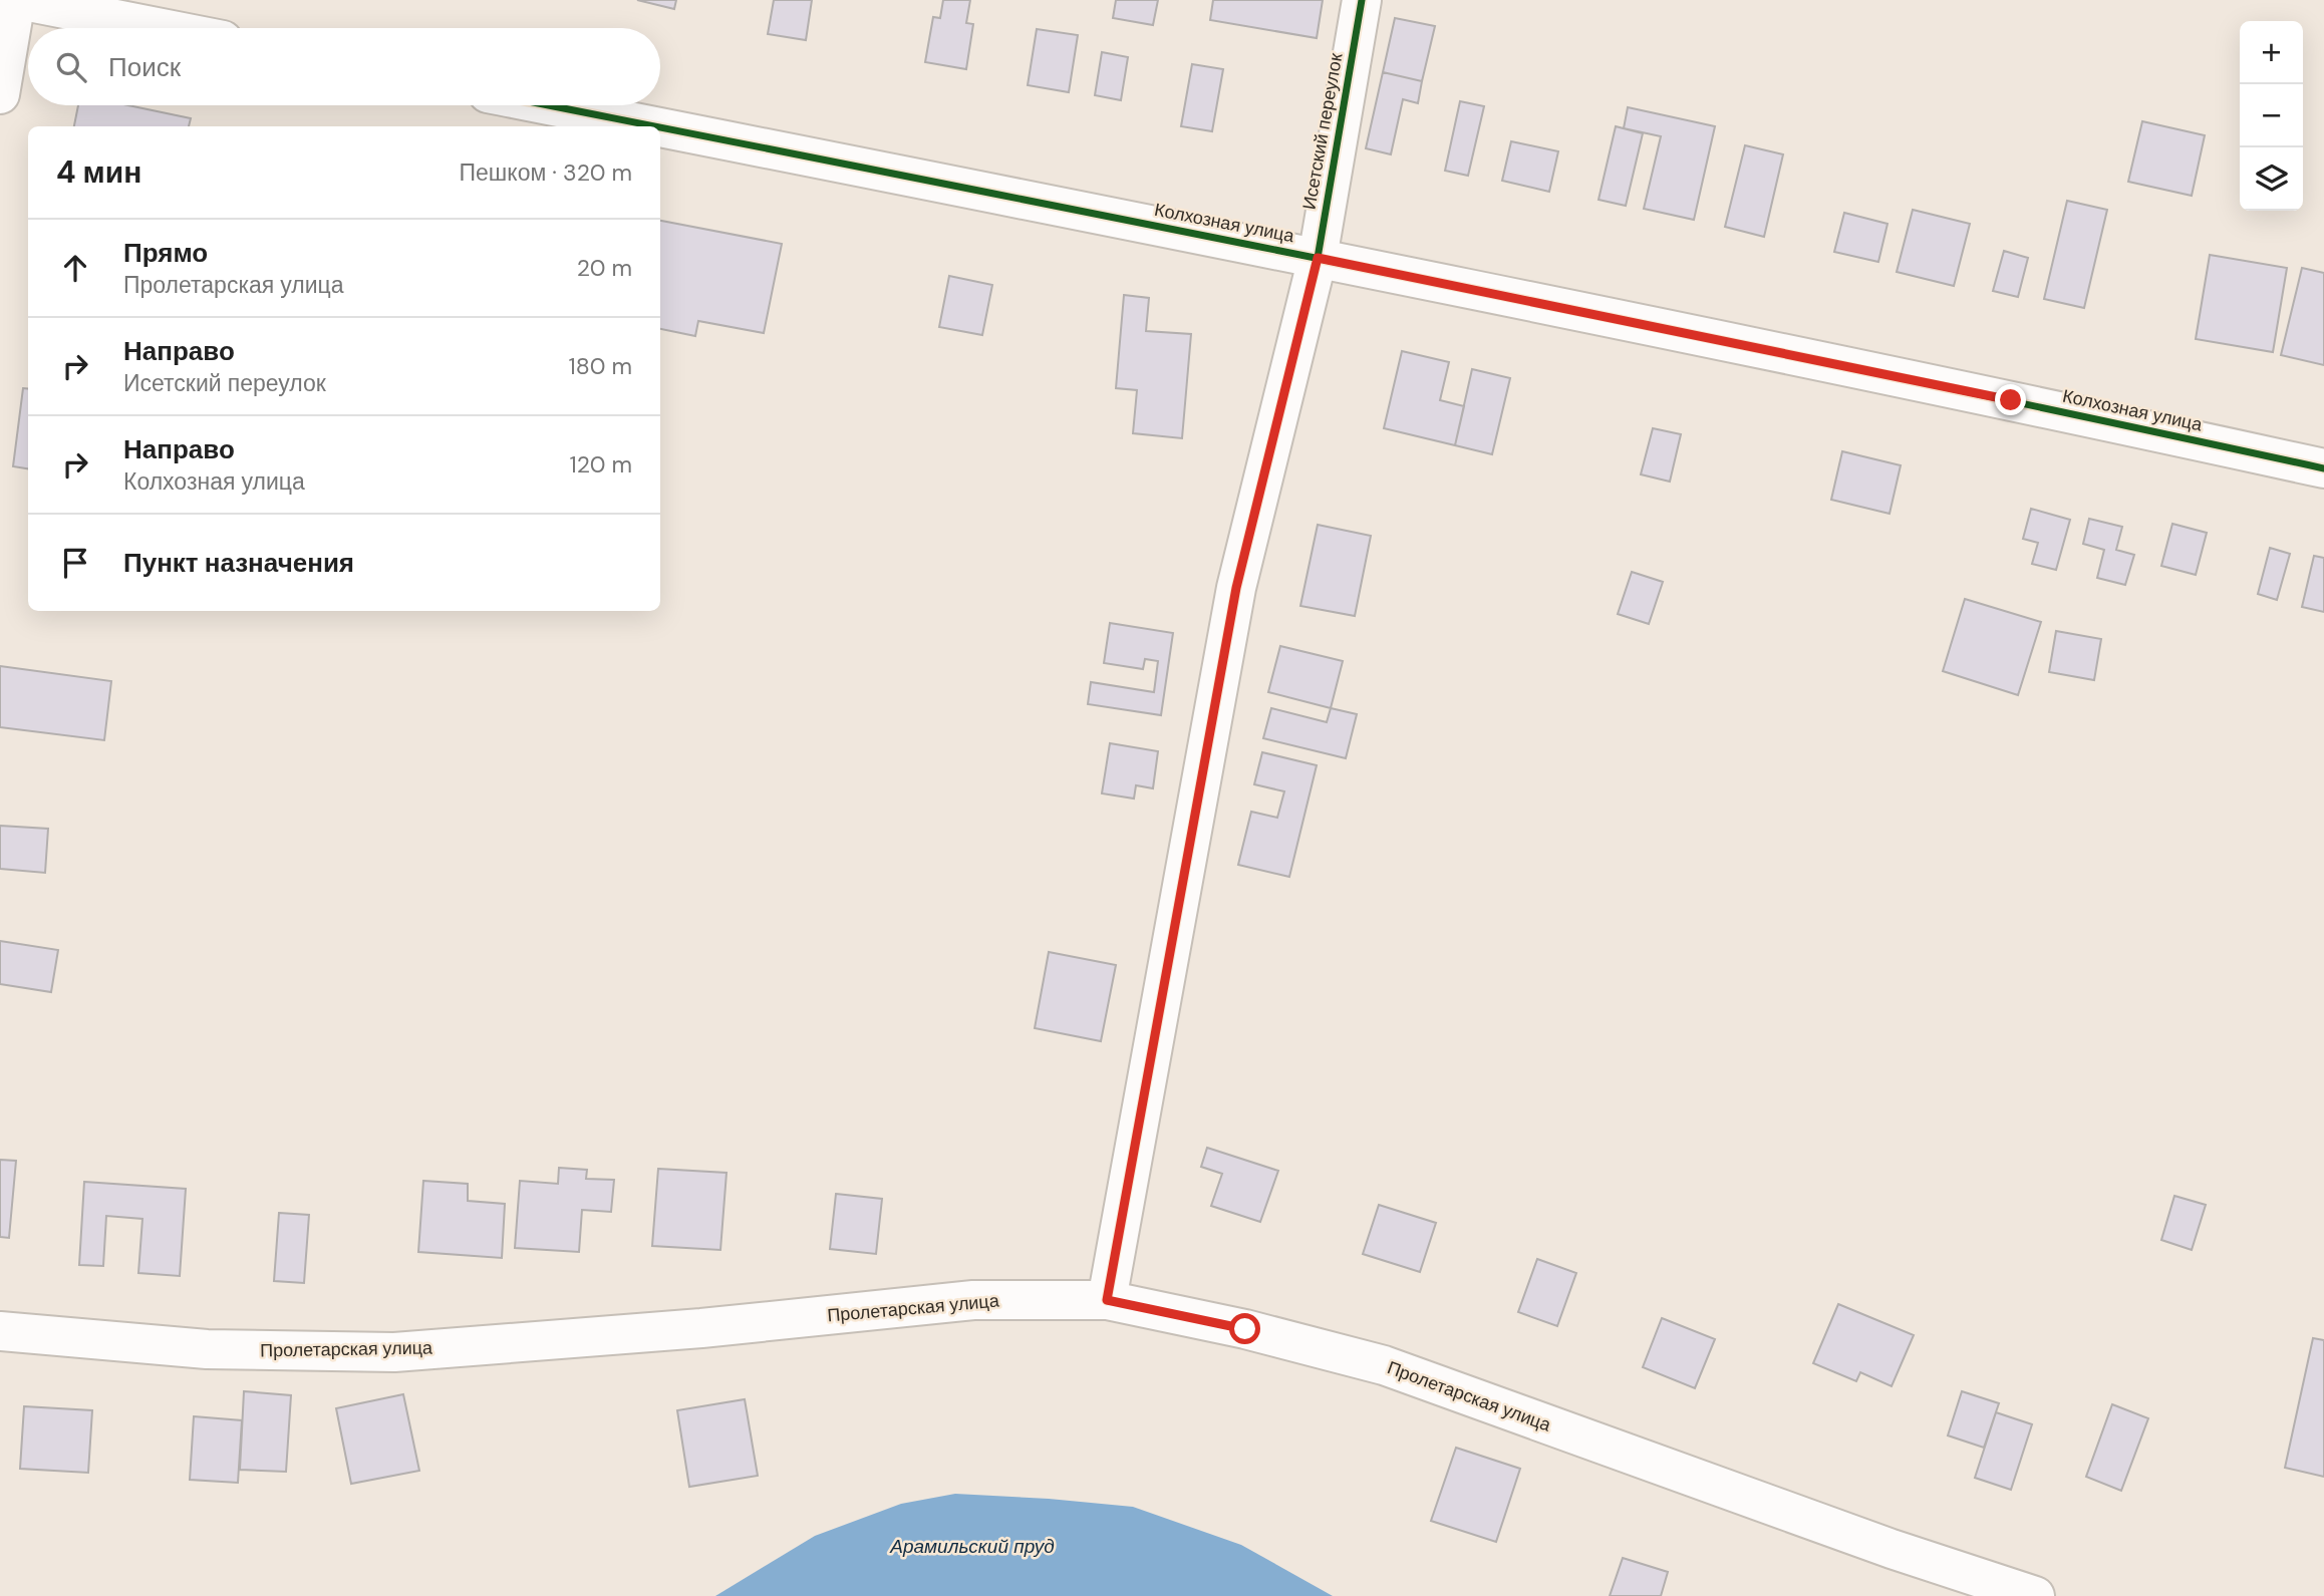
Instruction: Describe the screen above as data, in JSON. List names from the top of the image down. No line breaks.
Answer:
{"streets":{"street":["Исетский переулок","Колхозная улица","Пролетарская улица"]},"crossings":[["Исетский переулок","Колхозная улица"],["Исетский переулок","Пролетарская улица"]],"water":["Арамильский пруд"],"page":{"map_buttons":["+","−"],"search":"Поиск","heading":["4 мин","Пешком · 320 m"],"list":[["Прямо","Пролетарская улица","20 m"],["Направо","Исетский переулок","180 m"],["Направо","Колхозная улица","120 m"],"Пункт назначения"]}}
